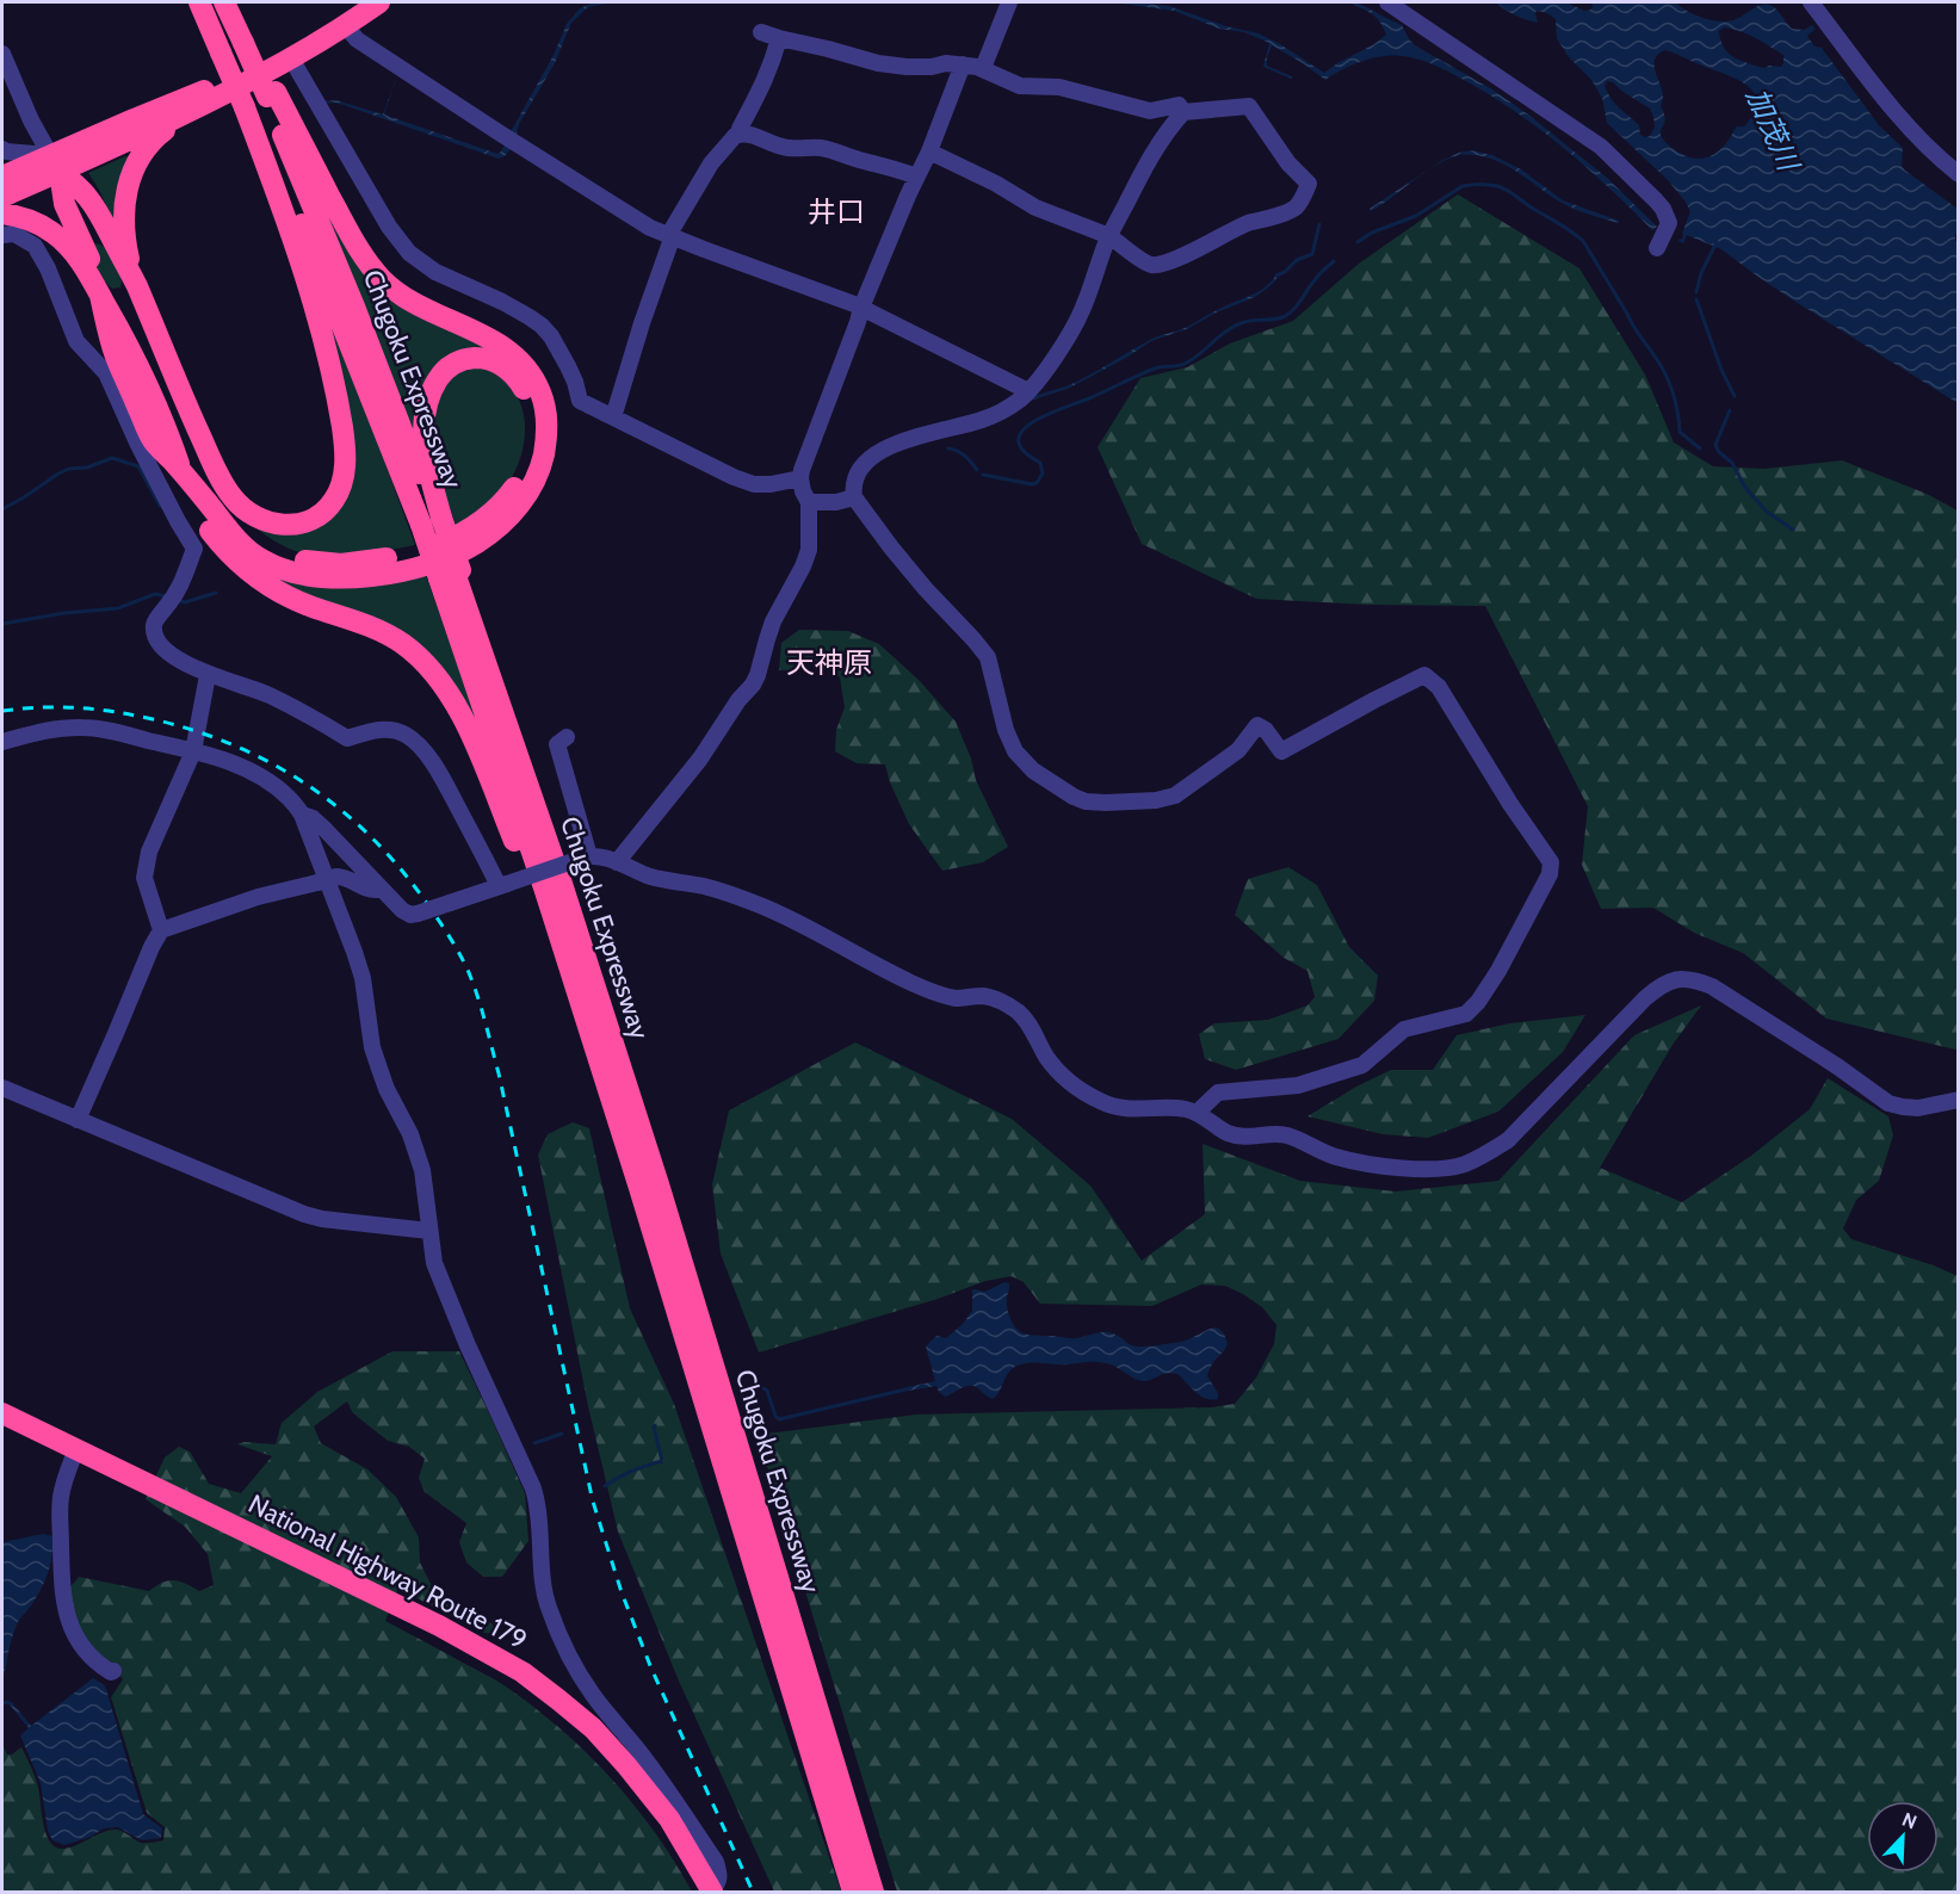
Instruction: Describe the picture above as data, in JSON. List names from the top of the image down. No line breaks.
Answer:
{"streets":{"highway":["Chugoku Expressway","National Highway Route 179"]},"districts":["井口","天神原"],"water":["加茂川"],"north":"top right"}
